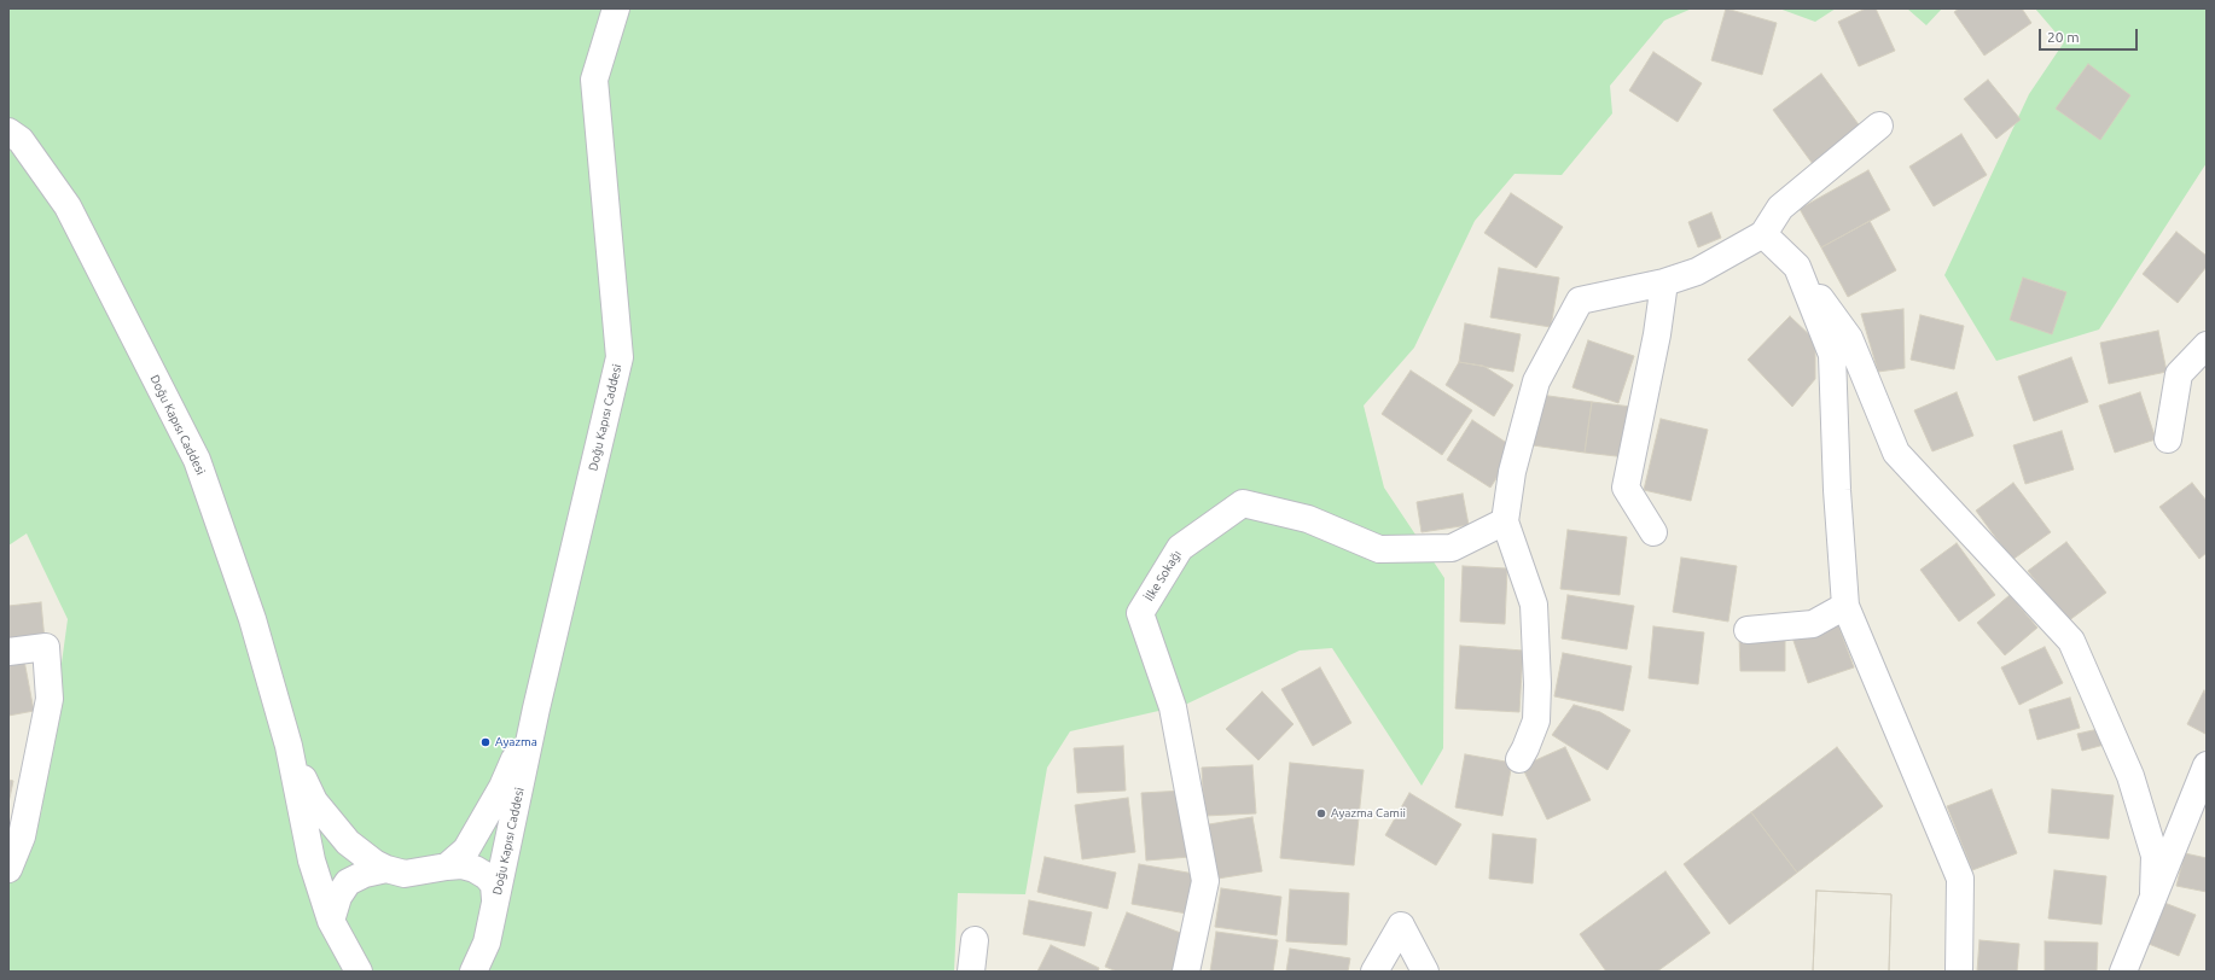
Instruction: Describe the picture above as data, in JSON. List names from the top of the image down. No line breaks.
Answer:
{"streets":{"street":["Doğu Kapısı Caddesi","İlke Sokağı"]},"places":["Ayazma","Ayazma Camii"],"scale_bar":"20 m"}
